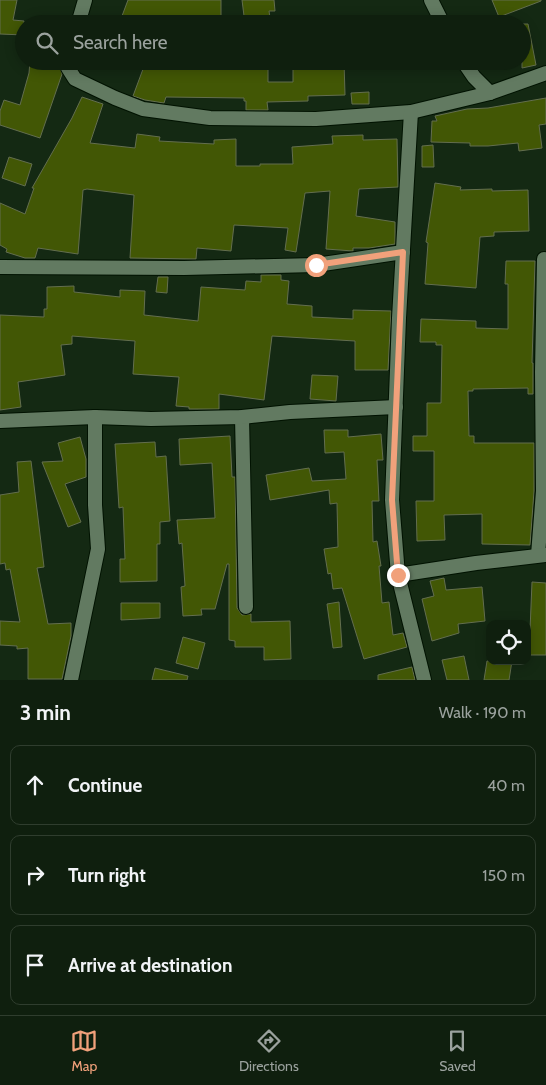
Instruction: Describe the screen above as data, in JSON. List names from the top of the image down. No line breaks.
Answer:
{"page":{"search":"Search here","heading":["3 min","Walk · 190 m"],"list":[["Continue","40 m"],["Turn right","150 m"],"Arrive at destination"],"nav":["Map","Directions","Saved"]}}
